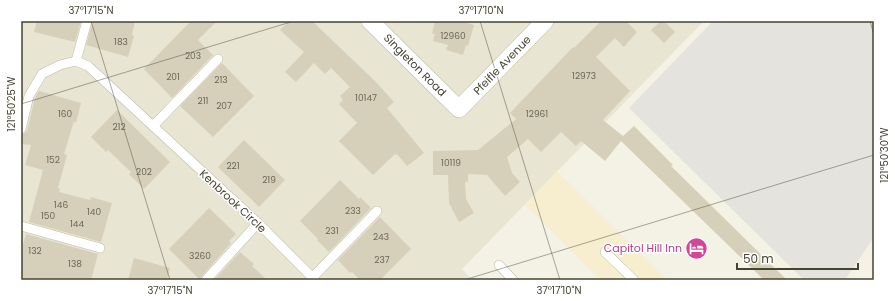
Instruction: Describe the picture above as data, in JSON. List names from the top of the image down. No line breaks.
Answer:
{"streets":{"street":["Singleton Road","Pfeifle Avenue"],"lane":["Kenbrook Circle"]},"crossings":[["Singleton Road","Pfeifle Avenue"]],"places":{"hotel":["Capitol Hill Inn"]},"house_numbers":["12960","183","203","12973","201","213","10147","211","207","160","12961","212","152","10119","221","202","219","146","233","140","150","144","231","243","132","3260","237","138"],"scale_bar":"50 m","coordinates":["37°17'15\"N","37°17'10\"N","121°50'25\"W","121°50'30\"W"]}
